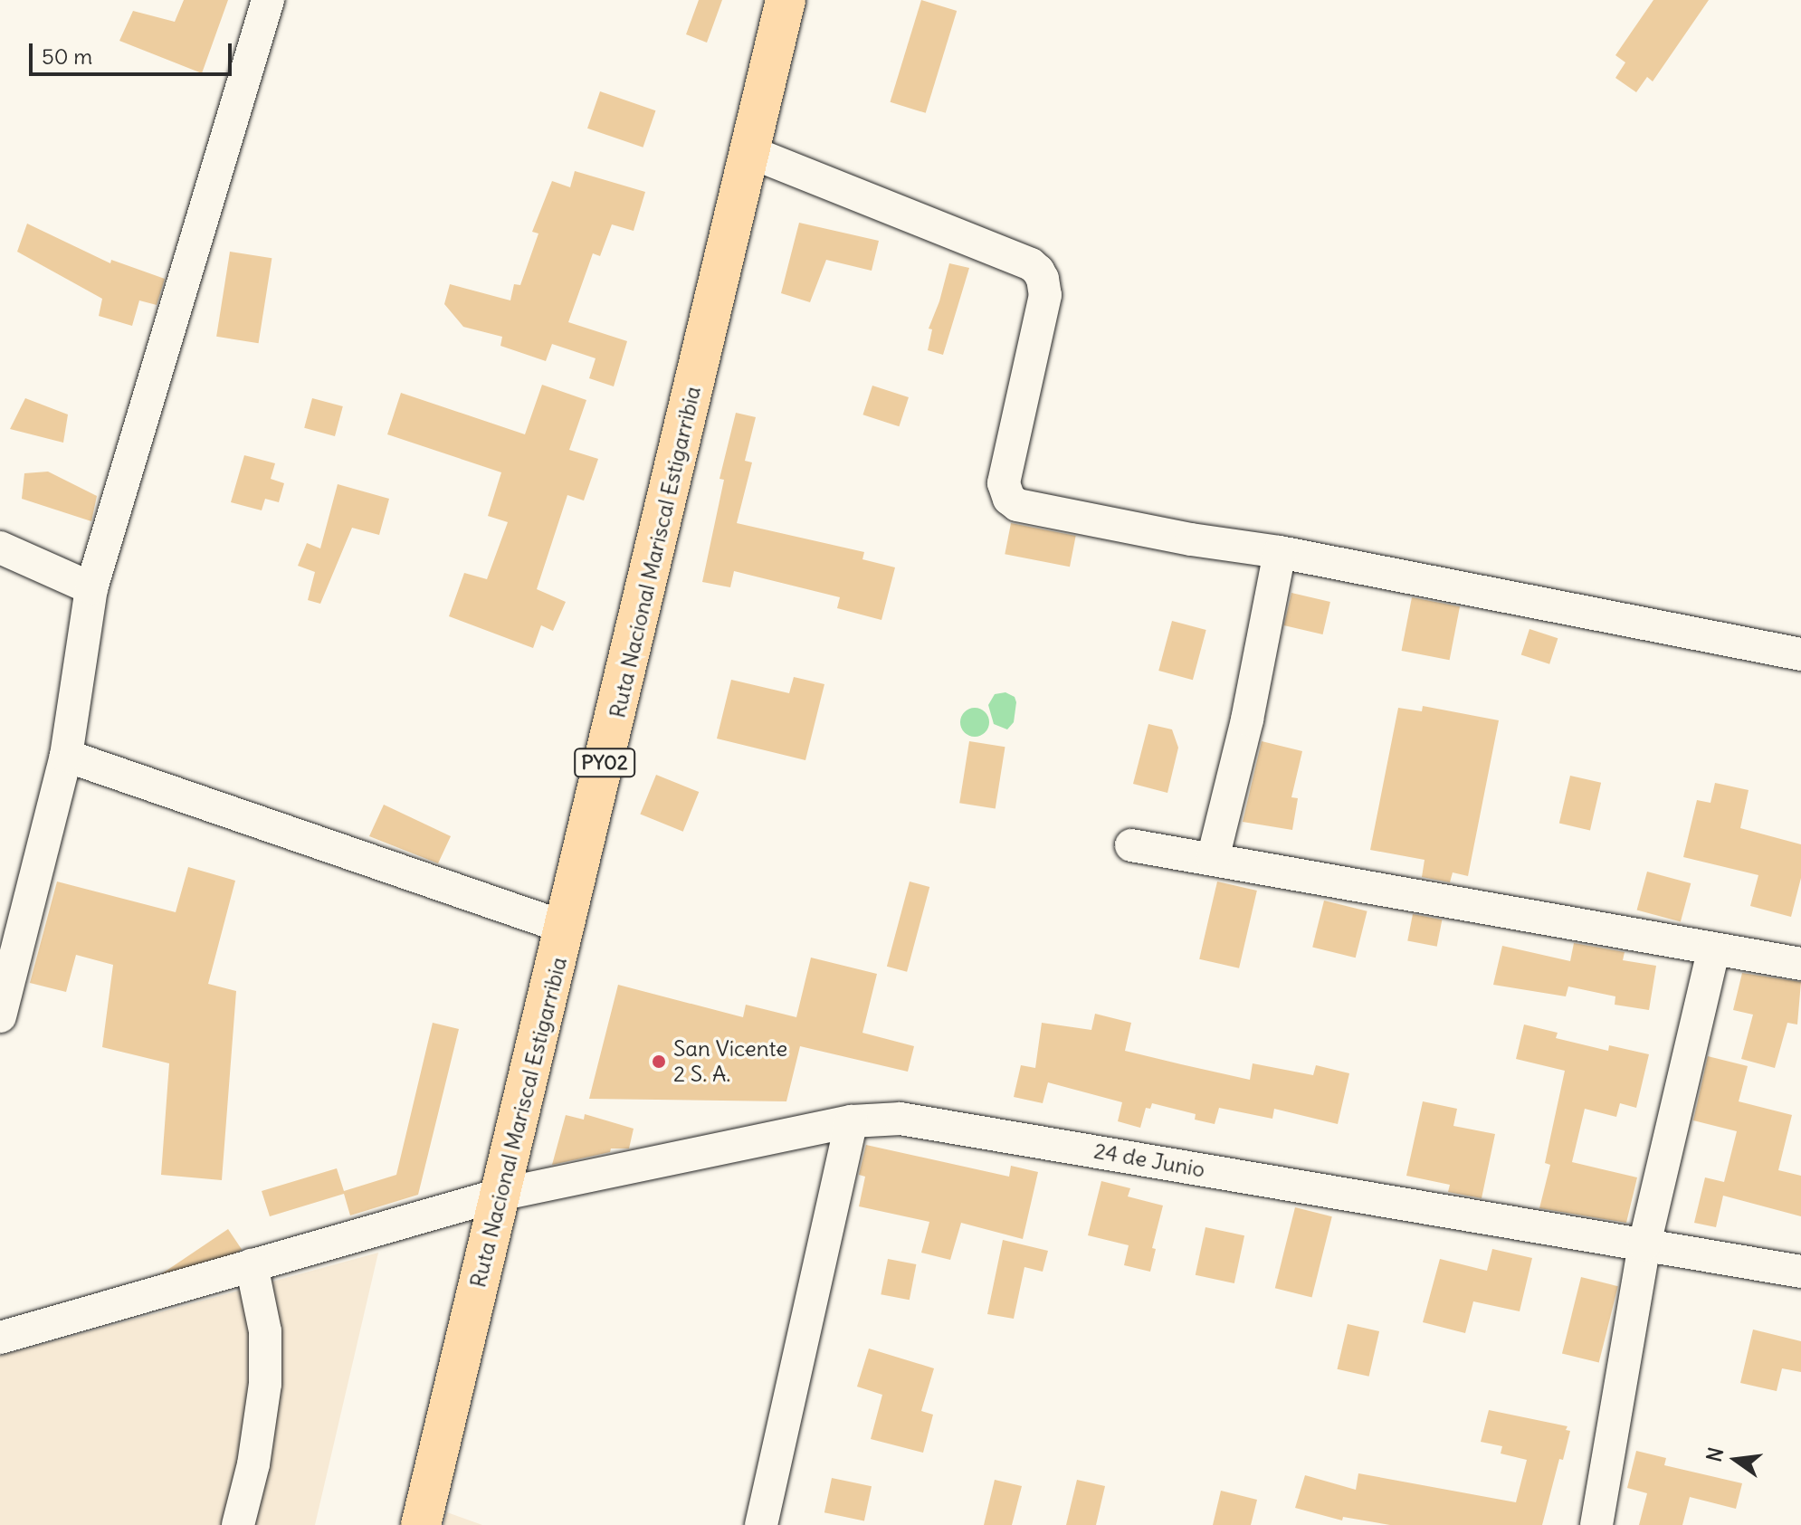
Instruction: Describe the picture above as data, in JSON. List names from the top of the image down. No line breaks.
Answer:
{"streets":{"main road":["Ruta Nacional Mariscal Estigarribia","PY02"],"street":["24 de Junio"]},"crossings":[["Ruta Nacional Mariscal Estigarribia","24 de Junio"]],"places":["San Vicente 2 S. A."],"scale_bar":"50 m","north":"left"}
